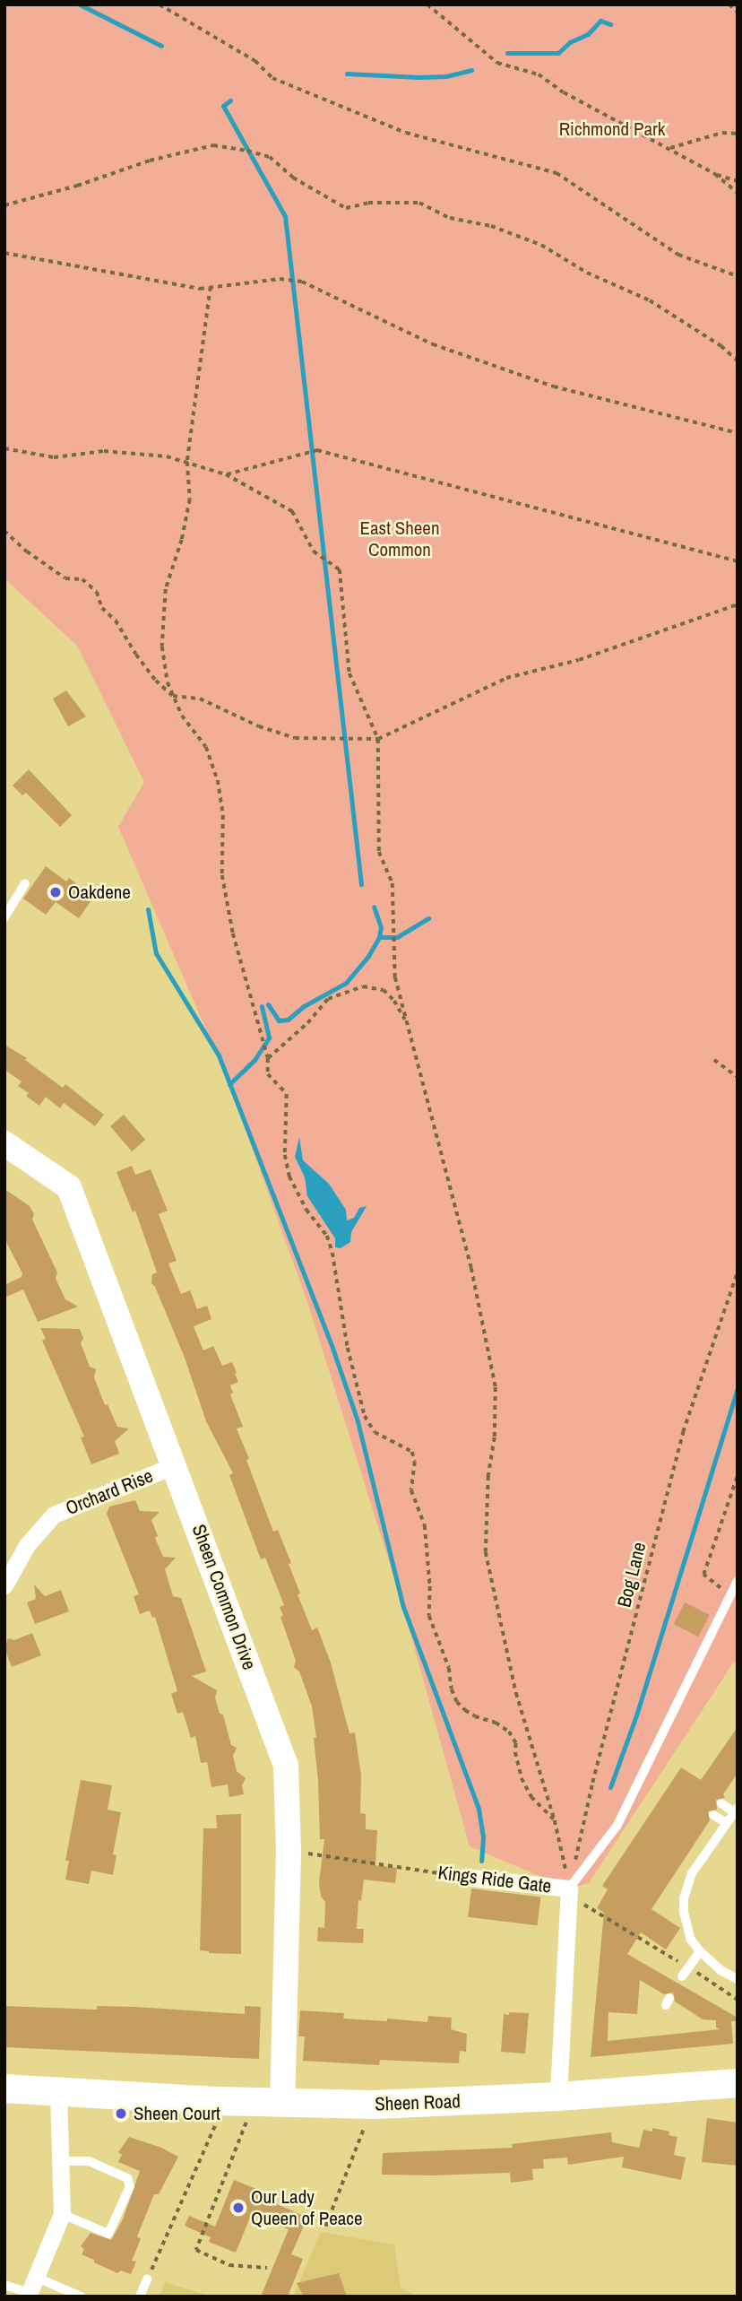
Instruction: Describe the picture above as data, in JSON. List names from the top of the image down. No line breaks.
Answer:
{"streets":{"main road":["Sheen Road"],"street":["Orchard Rise","Sheen Common Drive","Kings Ride Gate"],"path":["Bog Lane"]},"crossings":[["Orchard Rise","Sheen Common Drive"],["Bog Lane","Kings Ride Gate"],["Sheen Common Drive","Kings Ride Gate"],["Sheen Common Drive","Sheen Road"],["Kings Ride Gate","Sheen Road"]],"parks":["Richmond Park","East Sheen Common"],"places":["Oakdene","Sheen Court","Our Lady Queen of Peace"]}
